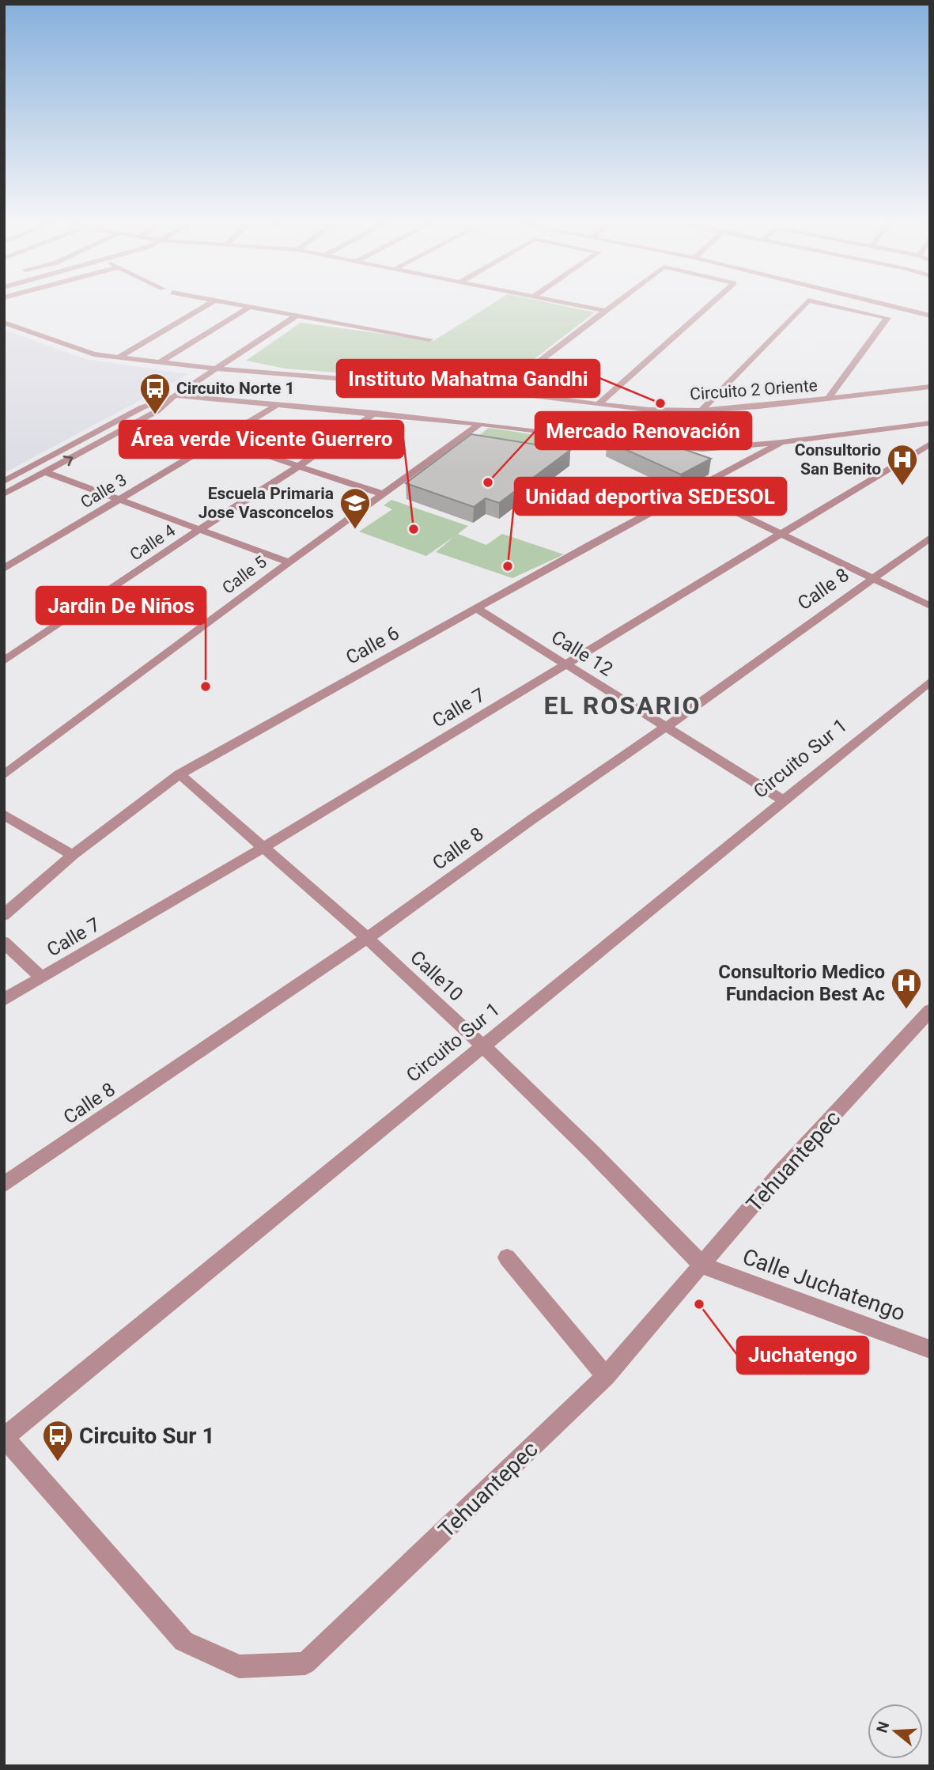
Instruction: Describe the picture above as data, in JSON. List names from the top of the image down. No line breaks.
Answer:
{"streets":{"street":["Circuito 2 Oriente","Calle 3","Calle 4","Calle 5","Calle 8","Calle 6","Calle 12","Calle 7","Circuito Sur 1","Calle10","Tehuantepec","Calle Juchatengo"]},"crossings":[["Calle 8","Calle 12"],["Calle 8","Calle10"],["Calle 6","Calle 12"],["Calle 6","Calle10"],["Calle 12","Calle 7"],["Calle 12","Circuito Sur 1"],["Calle 7","Calle10"],["Circuito Sur 1","Calle10"],["Circuito Sur 1","Tehuantepec"],["Calle10","Tehuantepec"],["Calle10","Calle Juchatengo"],["Tehuantepec","Calle Juchatengo"]],"districts":["EL ROSARIO"],"places":{"other":["Instituto Mahatma Gandhi","Mercado Renovación","Área verde Vicente Guerrero","Unidad deportiva SEDESOL","Jardin De Niños","Juchatengo"],"bus stop":["Circuito Norte 1","Circuito Sur 1"],"hospital":["Consultorio San Benito","Consultorio Medico Fundacion Best Ac"],"school or university":["Escuela Primaria Jose Vasconcelos"]},"north":"left"}
